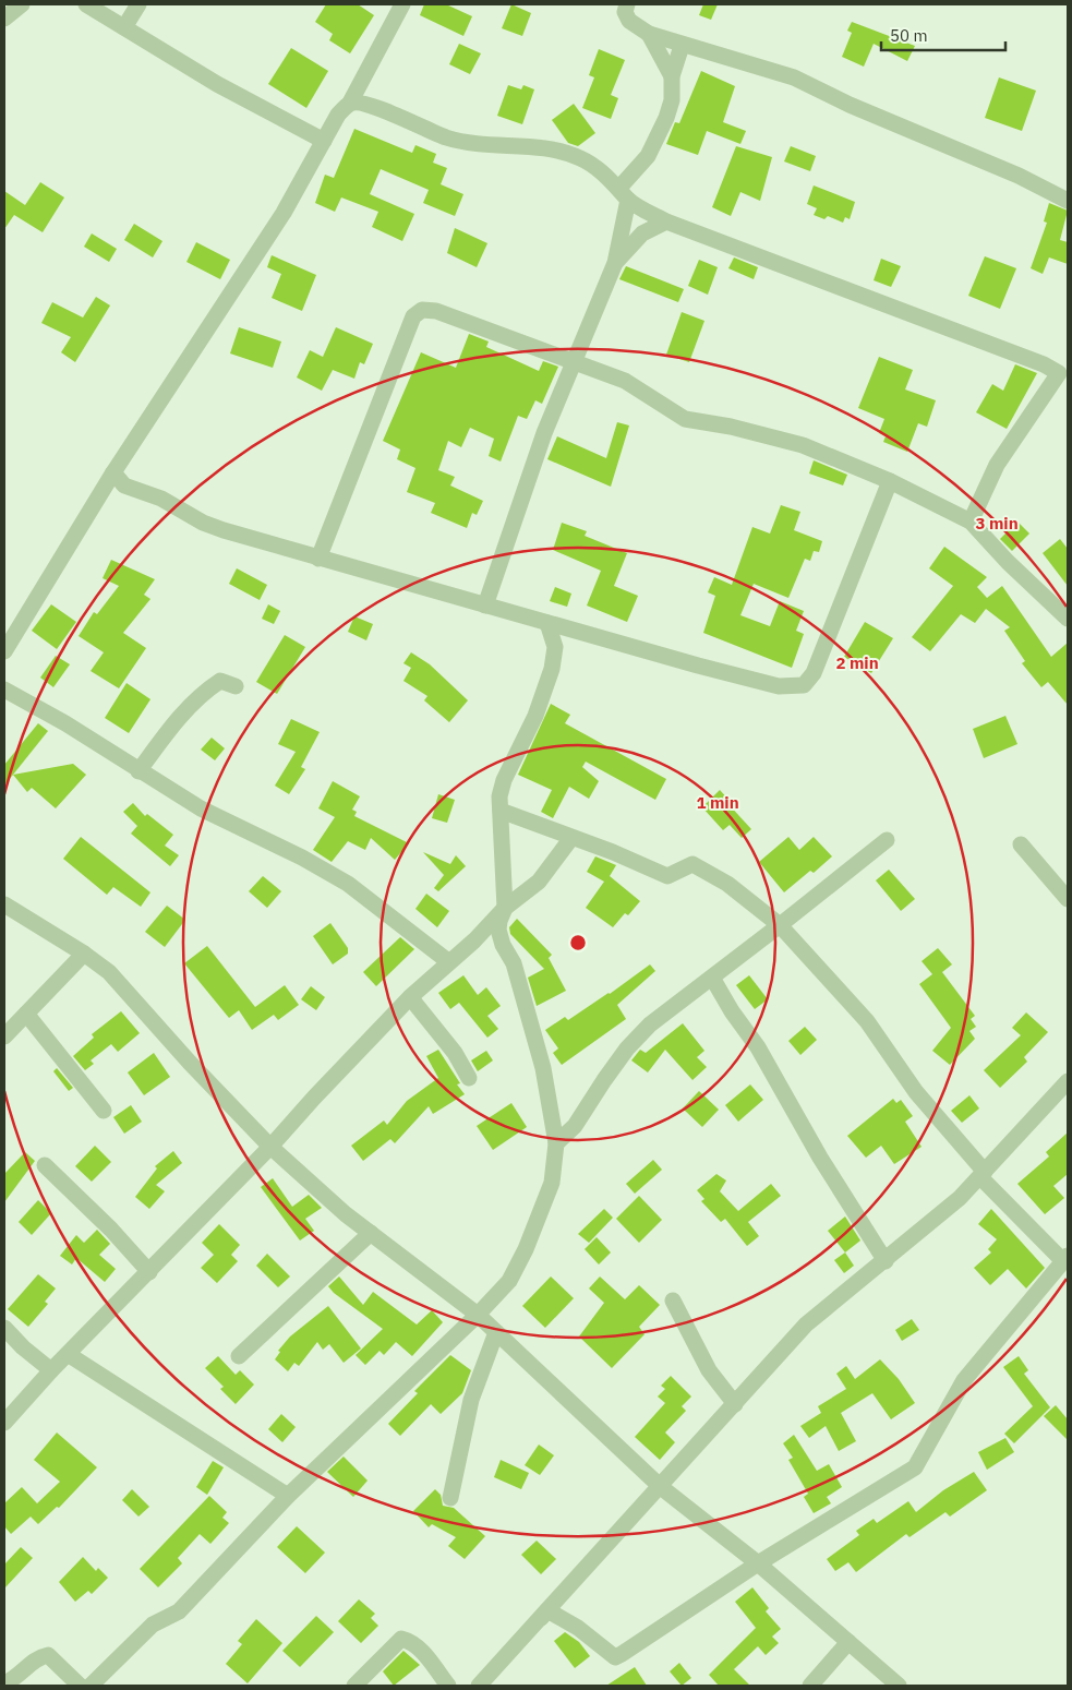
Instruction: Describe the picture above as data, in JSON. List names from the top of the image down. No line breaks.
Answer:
{"scale_bar":"50 m","rings":["3 min","2 min","1 min"]}
